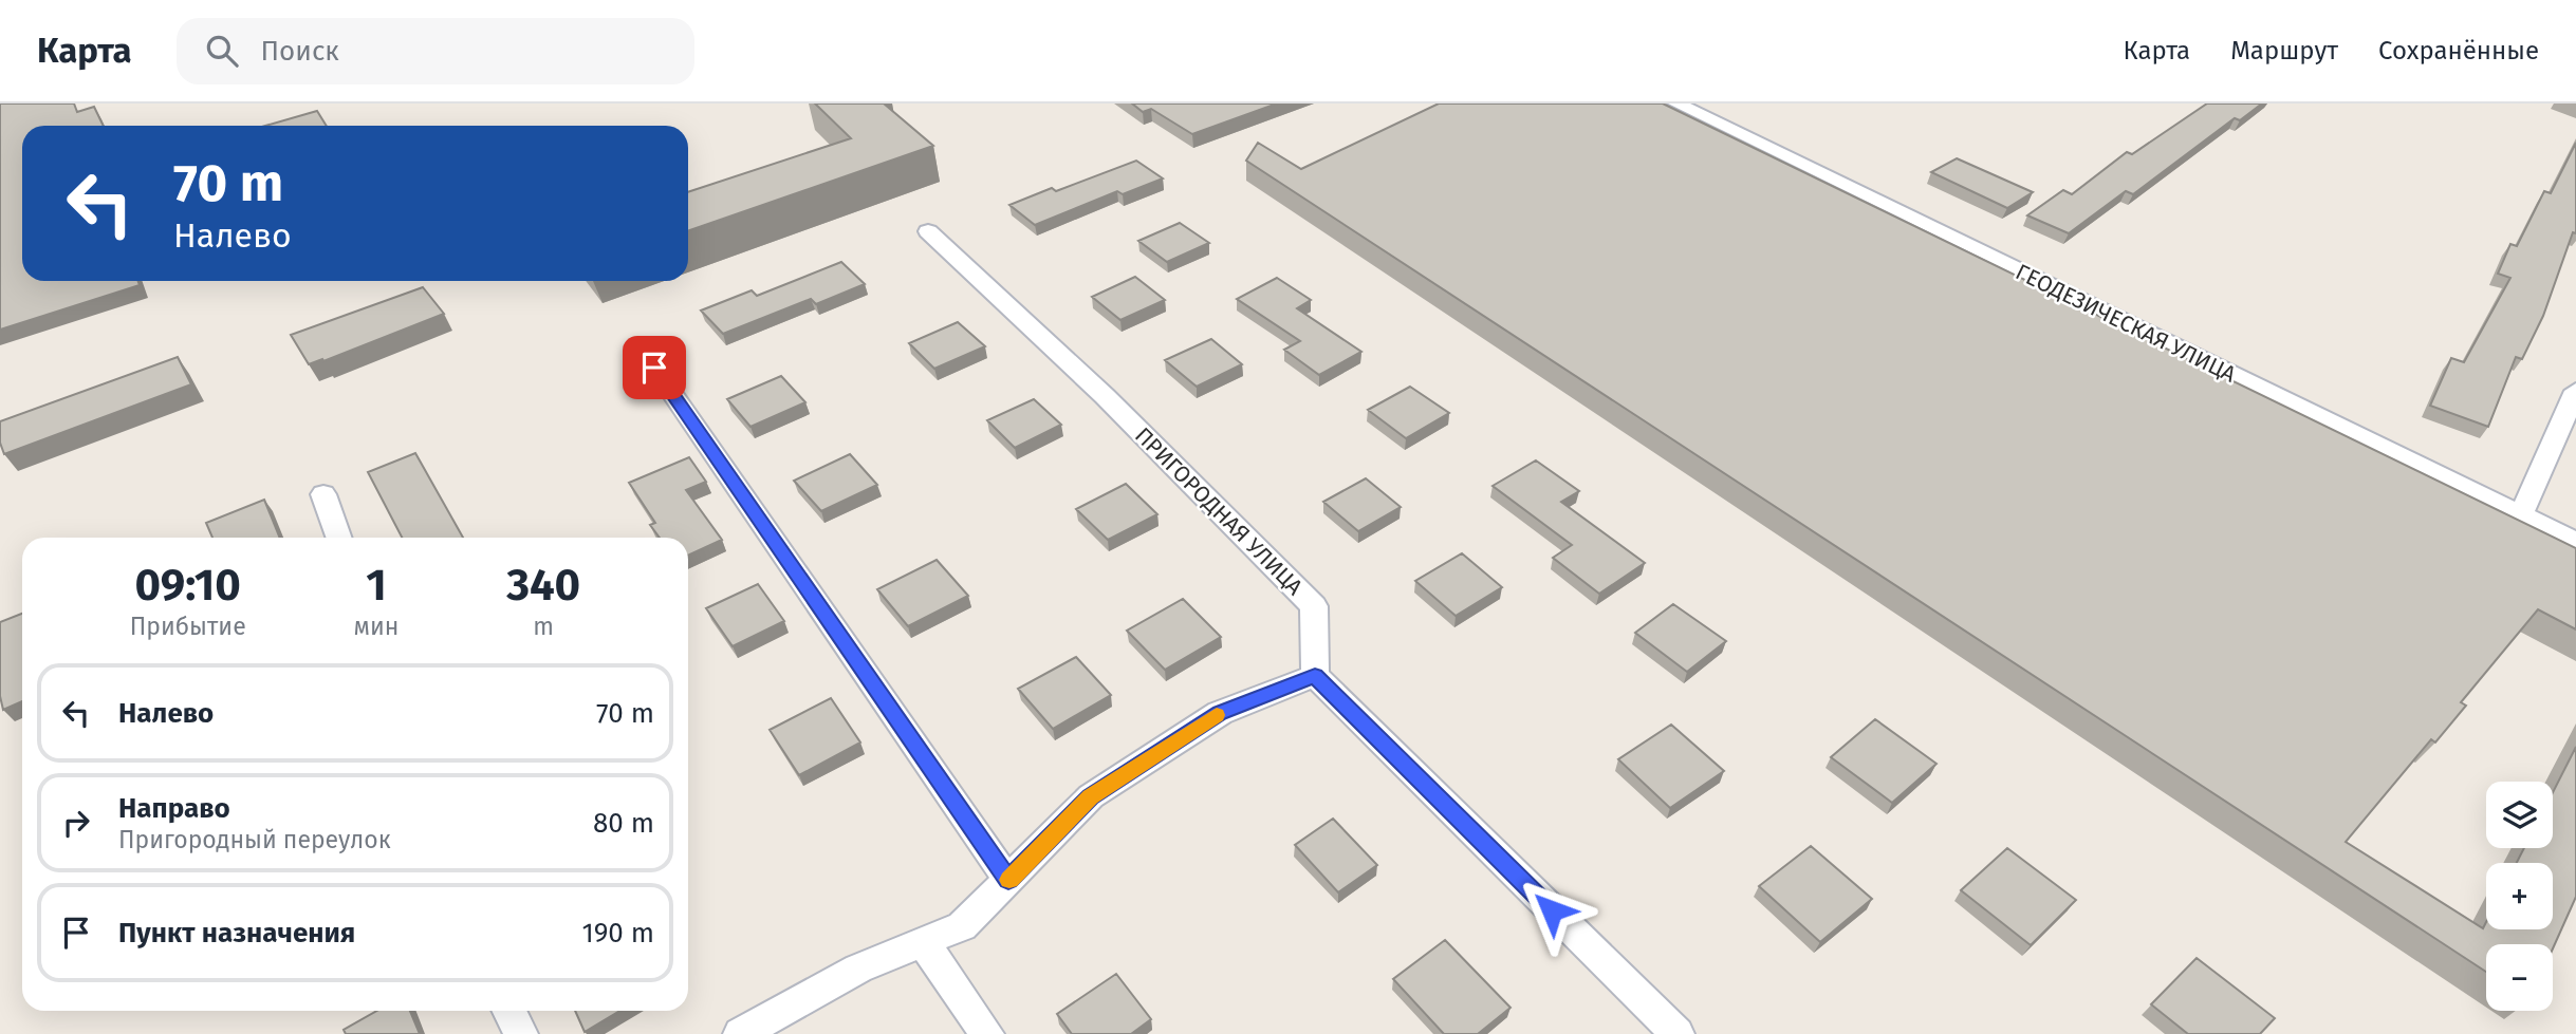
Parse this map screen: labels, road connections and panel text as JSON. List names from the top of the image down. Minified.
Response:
{"streets":{"street":["ГЕОДЕЗИЧЕСКАЯ УЛИЦА","ПРИГОРОДНАЯ УЛИЦА"]},"page":{"header":"Карта","search":"Поиск","nav":["Карта","Маршрут","Сохранённые"],"turn":["70 m","Налево"],"eta":["09:10","Прибытие","1","мин","340","m"],"list":[{"name":"Налево","value":"70 m"},{"name":"Направо","note":"Пригородный переулок","value":"80 m"},{"name":"Пункт назначения","value":"190 m"}],"map_buttons":["+","−"]}}
